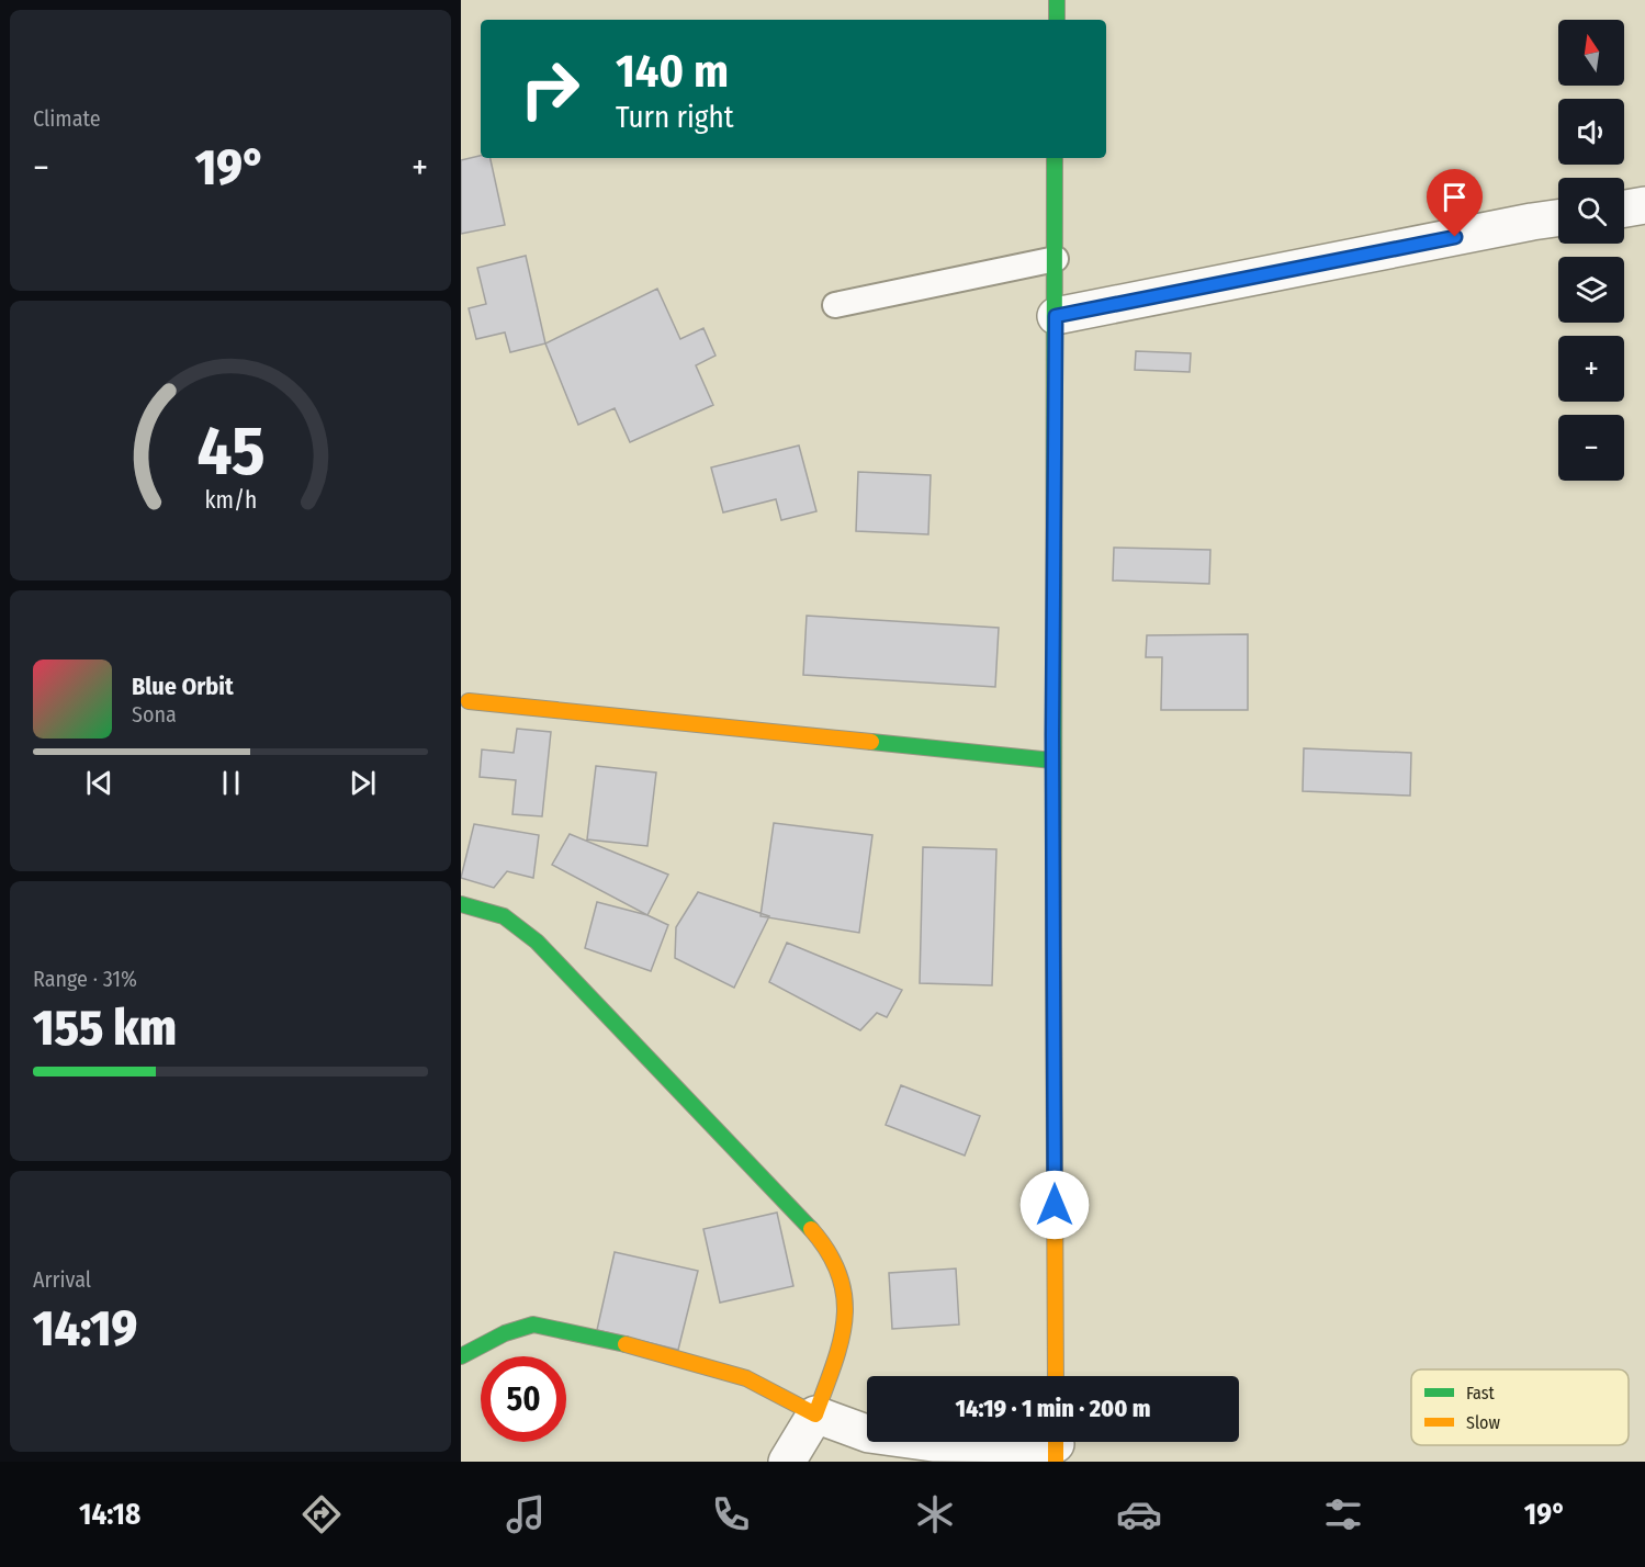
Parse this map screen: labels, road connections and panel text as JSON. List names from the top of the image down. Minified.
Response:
{"legend":["Fast","Slow"],"north":"top","page":{"tile":["Climate",["Range · 31%","155 km"],["Arrival","14:19"]],"map_buttons":["+","−"],"turn":["140 m","Turn right"],"heat":["−","19°","+"],"song":["Blue Orbit","Sona"],"limit":"50","trip":"14:19 · 1 min · 200 m","tabs":["14:18","19°"],"gauge":["45","km/h"]}}
